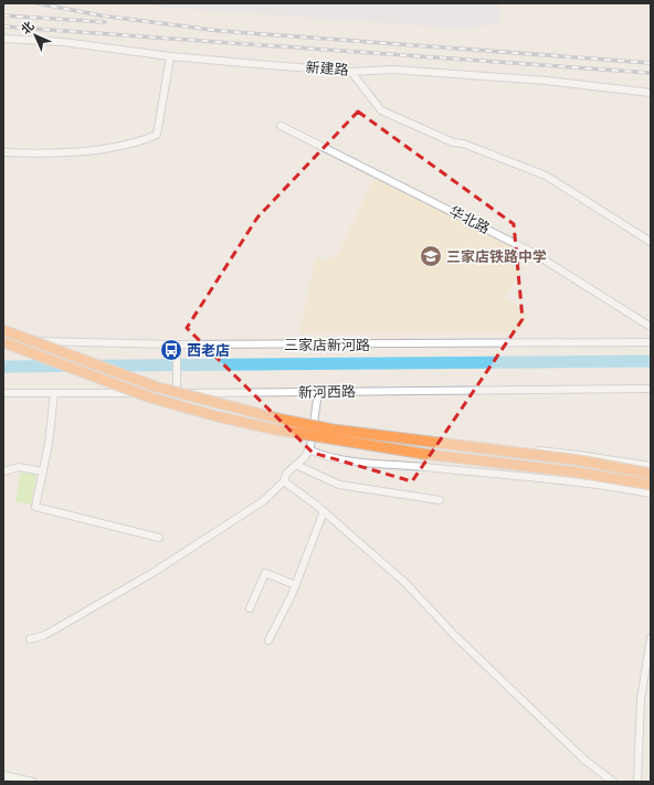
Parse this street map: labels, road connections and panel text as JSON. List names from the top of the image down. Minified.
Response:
{"streets":{"street":["新建路","华北路","三家店新河路","新河西路"]},"places":{"school or university":["三家店铁路中学"],"bus stop":["西老店"]},"north":"top left"}
